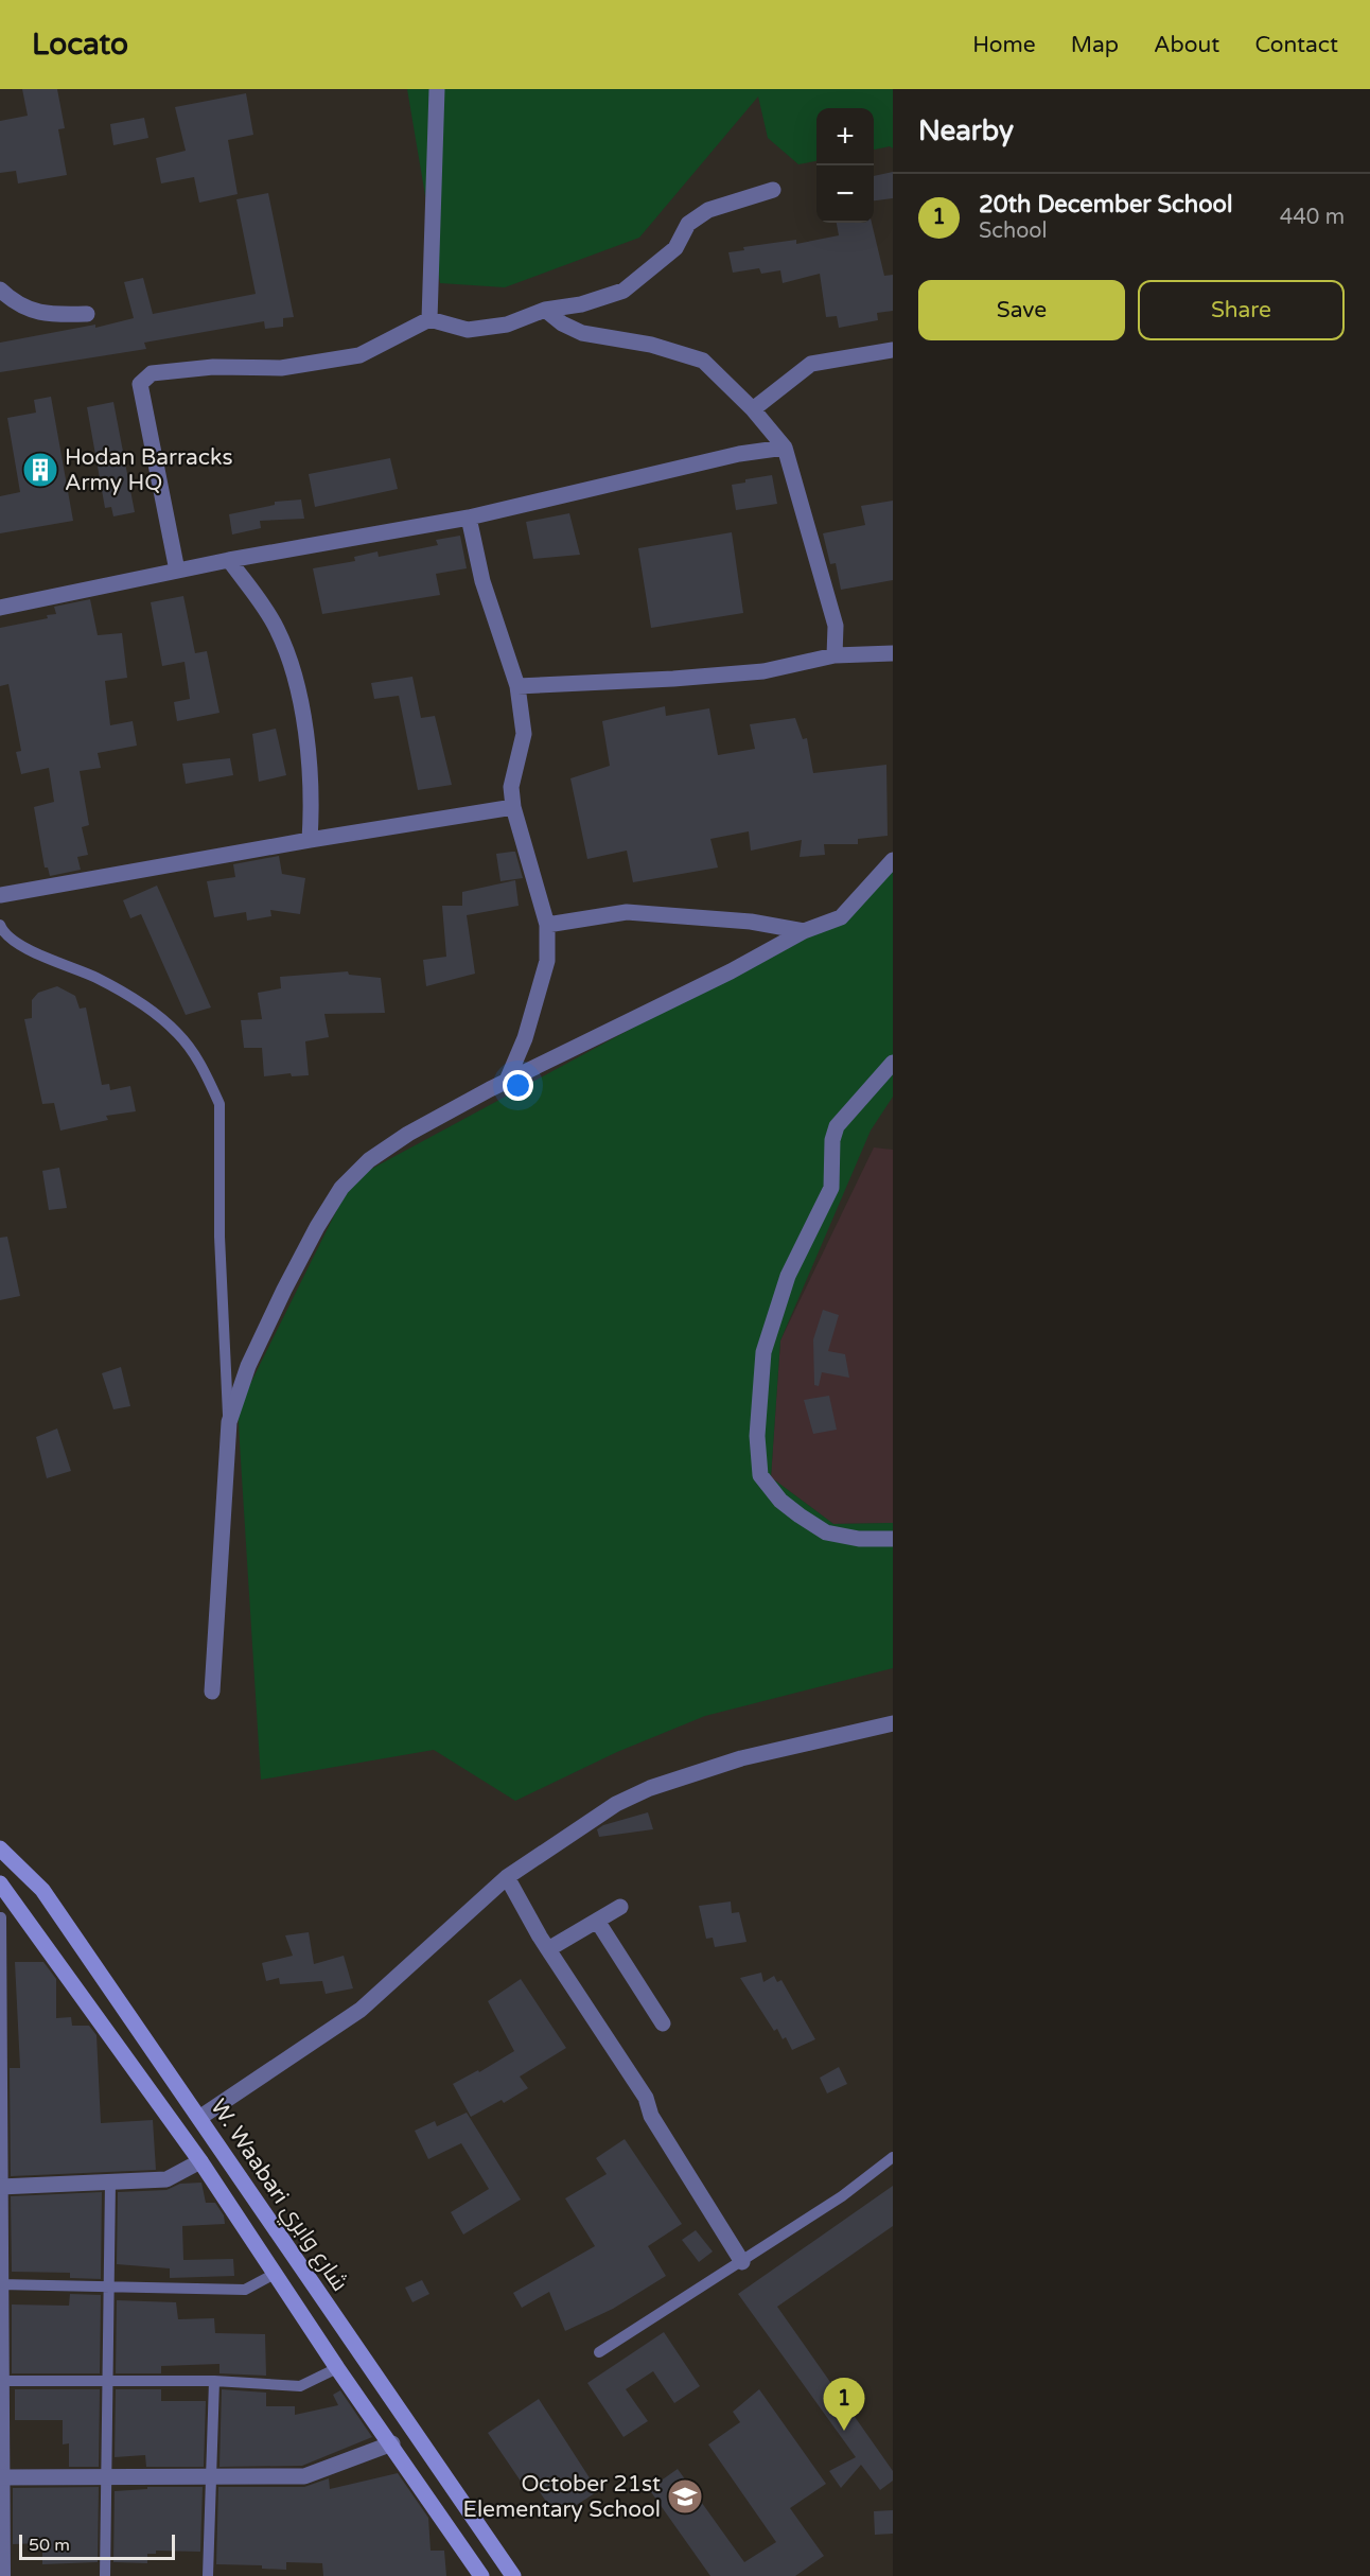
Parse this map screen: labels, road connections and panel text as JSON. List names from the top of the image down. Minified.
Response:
{"streets":{"main road":["W. Waabari شارع وابري"]},"places":{"building":["Hodan Barracks Army HQ"],"school or university":["October 21st Elementary School"]},"scale_bar":"50 m","page":{"header":"Locato","nav":["Home","Map","About","Contact"],"heading":"Nearby","map_buttons":["+","−"],"list":[{"mark":"1","name":"20th December School","note":"School","value":"440 m"}],"buttons":["Save","Share"],"pins":"1","scale":"50 m"}}
